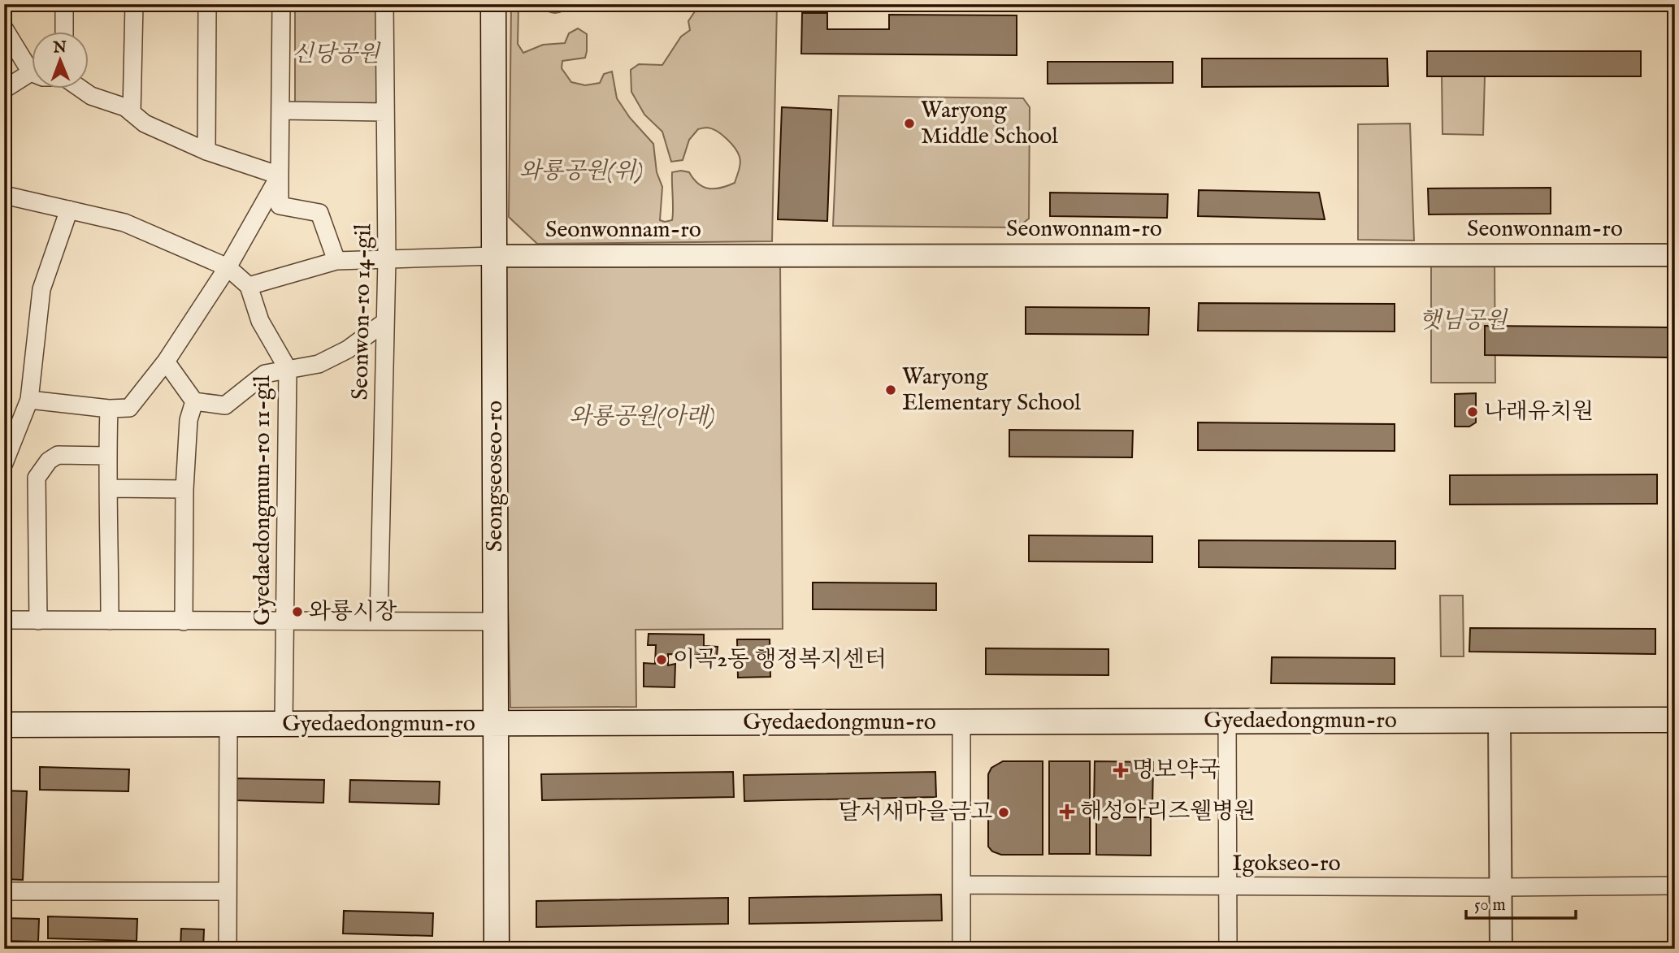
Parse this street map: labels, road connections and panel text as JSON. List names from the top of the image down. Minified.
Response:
{"streets":{"main road":["Seongseoseo-ro","Gyedaedongmun-ro"],"street":["Seonwonnam-ro","Seonwon-ro 14-gil","Gyedaedongmun-ro 11-gil","Igokseo-ro"]},"crossings":[["Seonwonnam-ro","Seongseoseo-ro"],["Seongseoseo-ro","Gyedaedongmun-ro"],["Gyedaedongmun-ro 11-gil","Gyedaedongmun-ro"]],"parks":["신당공원","와룡공원(위)","햇님공원","와룡공원(아래)"],"places":{"other":["Waryong Middle School","Waryong Elementary School","나래유치원","와룡시장","이곡2동 행정복지센터","달서새마을금고"],"health":["명보약국","해성아리즈웰병원"]},"scale_bar":"50 m","north":"top"}
